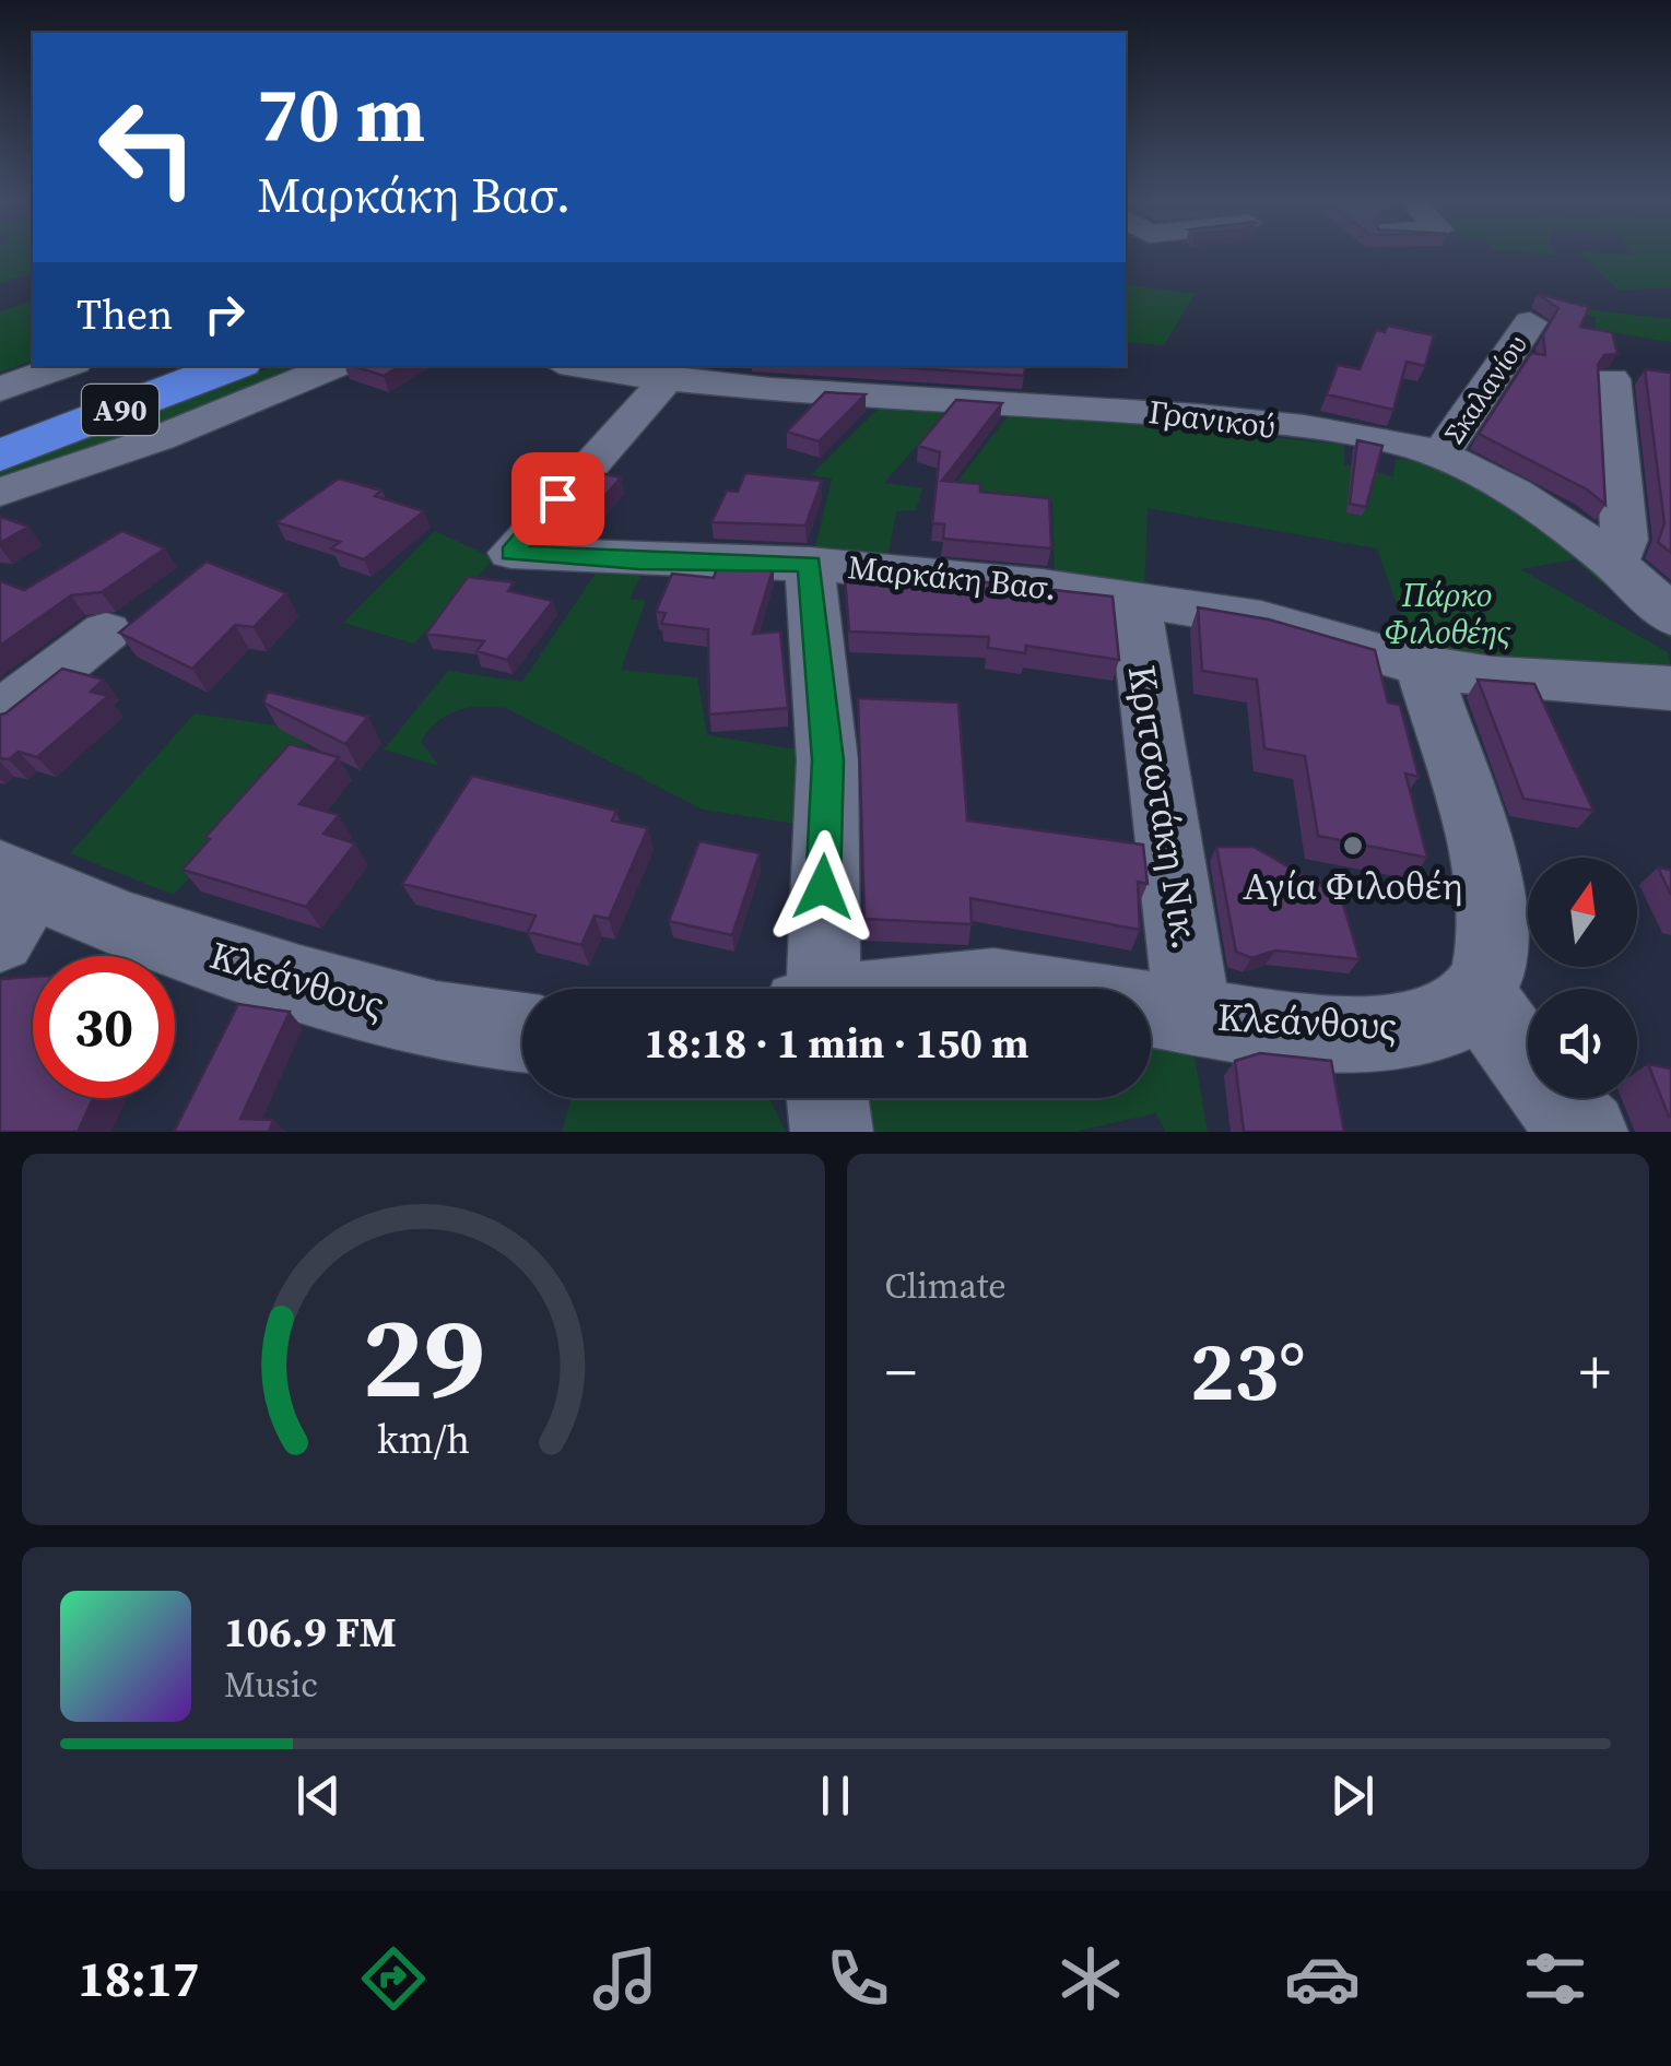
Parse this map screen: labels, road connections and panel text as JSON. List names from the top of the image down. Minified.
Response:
{"streets":{"highway":["Α90"],"street":["Σκαλανίου","Γρανικού","Μαρκάκη Βασ.","Κριτσωτάκη Νικ.","Κλεάνθους"]},"crossings":[["Σκαλανίου","Γρανικού"],["Γρανικού","Μαρκάκη Βασ."],["Μαρκάκη Βασ.","Κριτσωτάκη Νικ."],["Κριτσωτάκη Νικ.","Κλεάνθους"]],"parks":["Πάρκο Φιλοθέης"],"places":["Αγία Φιλοθέη"],"north":"top","page":{"turn":["70 m","Μαρκάκη Βασ."],"then":"Then","limit":"30","trip":"18:18 · 1 min · 150 m","tile":"Climate","heat":["−","23°","+"],"song":["106.9 FM","Music"],"tabs":"18:17","gauge":["29","km/h"]}}
